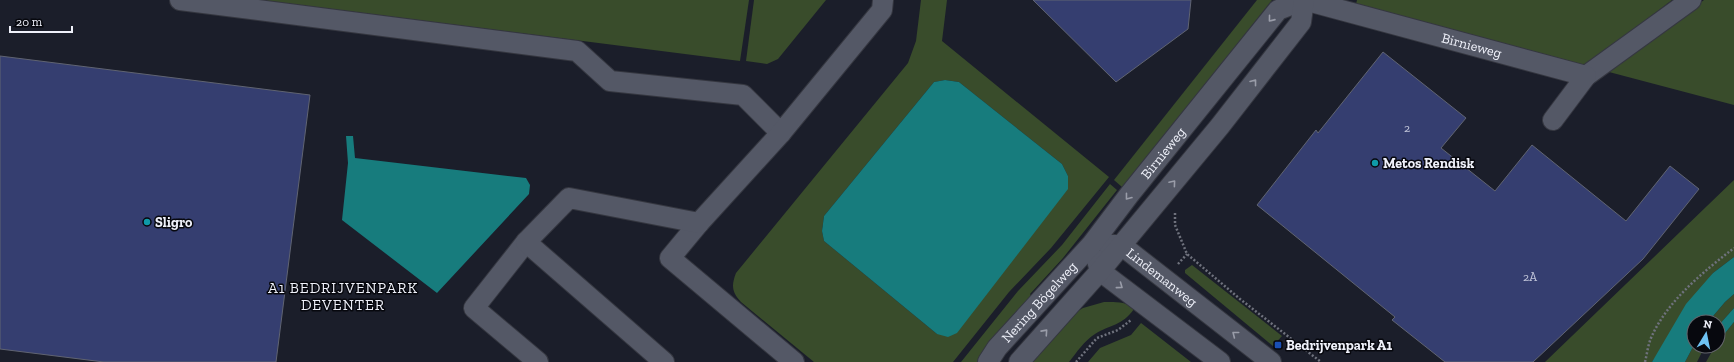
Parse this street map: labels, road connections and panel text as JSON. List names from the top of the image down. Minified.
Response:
{"streets":{"street":["Birnieweg","Lindemanweg","Nering Bögelweg"]},"crossings":[["Birnieweg","Lindemanweg"],["Birnieweg","Nering Bögelweg"],["Lindemanweg","Nering Bögelweg"]],"districts":["A1 BEDRIJVENPARK DEVENTER"],"places":{"other":["Metos Rendisk","Sligro"],"transit":["Bedrijvenpark A1"]},"house_numbers":["2","2A"],"scale_bar":"20 m","north":"top"}
